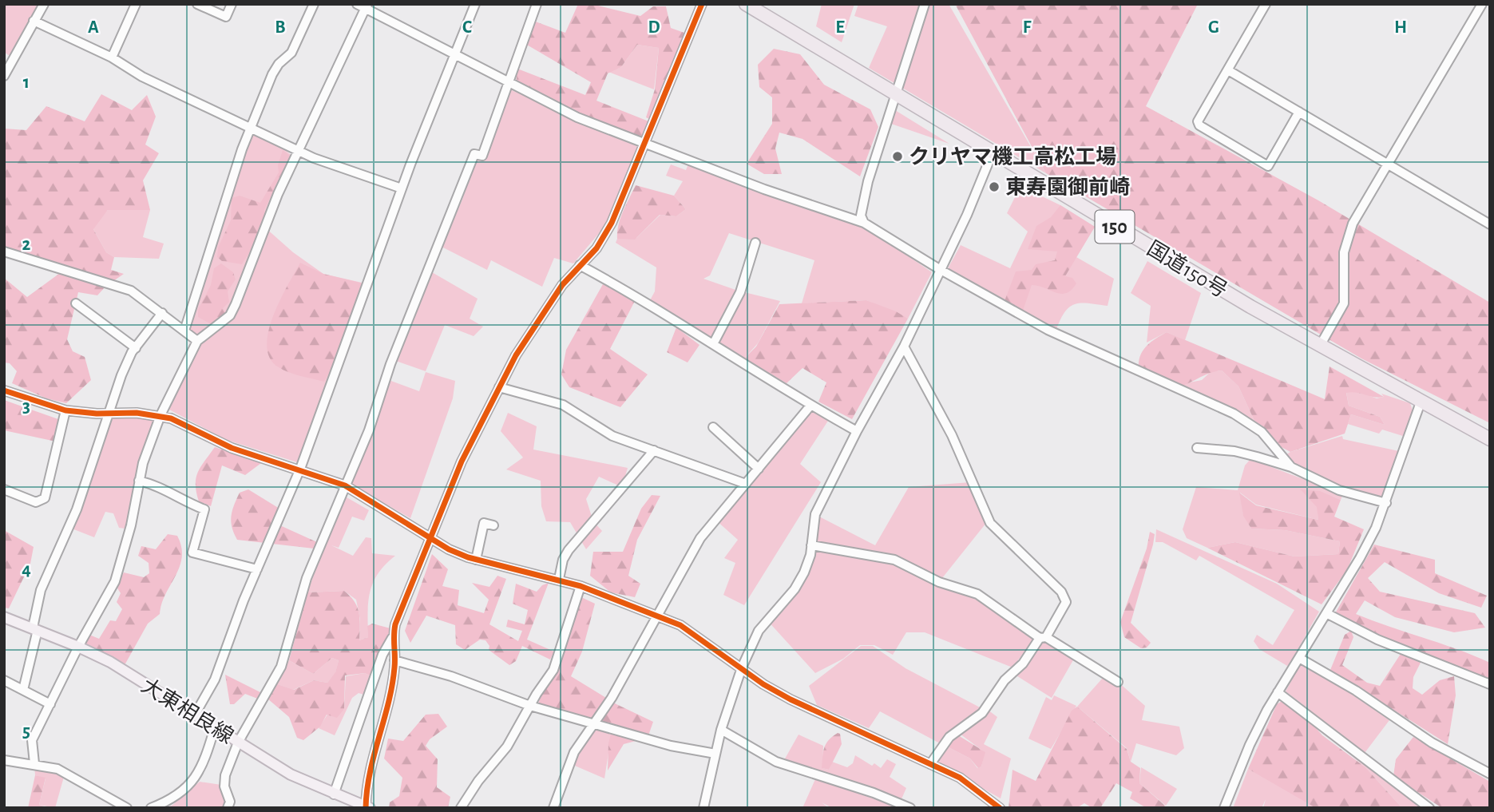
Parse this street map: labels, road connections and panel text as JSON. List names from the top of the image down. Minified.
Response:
{"streets":{"highway":["150","国道150号"],"main road":["大東相良線"]},"places":["クリヤマ機工高松工場","東寿園御前崎"],"grid":{"columns":["A","B","C","D","E","F","G","H"],"rows":["1","2","3","4","5"]}}
